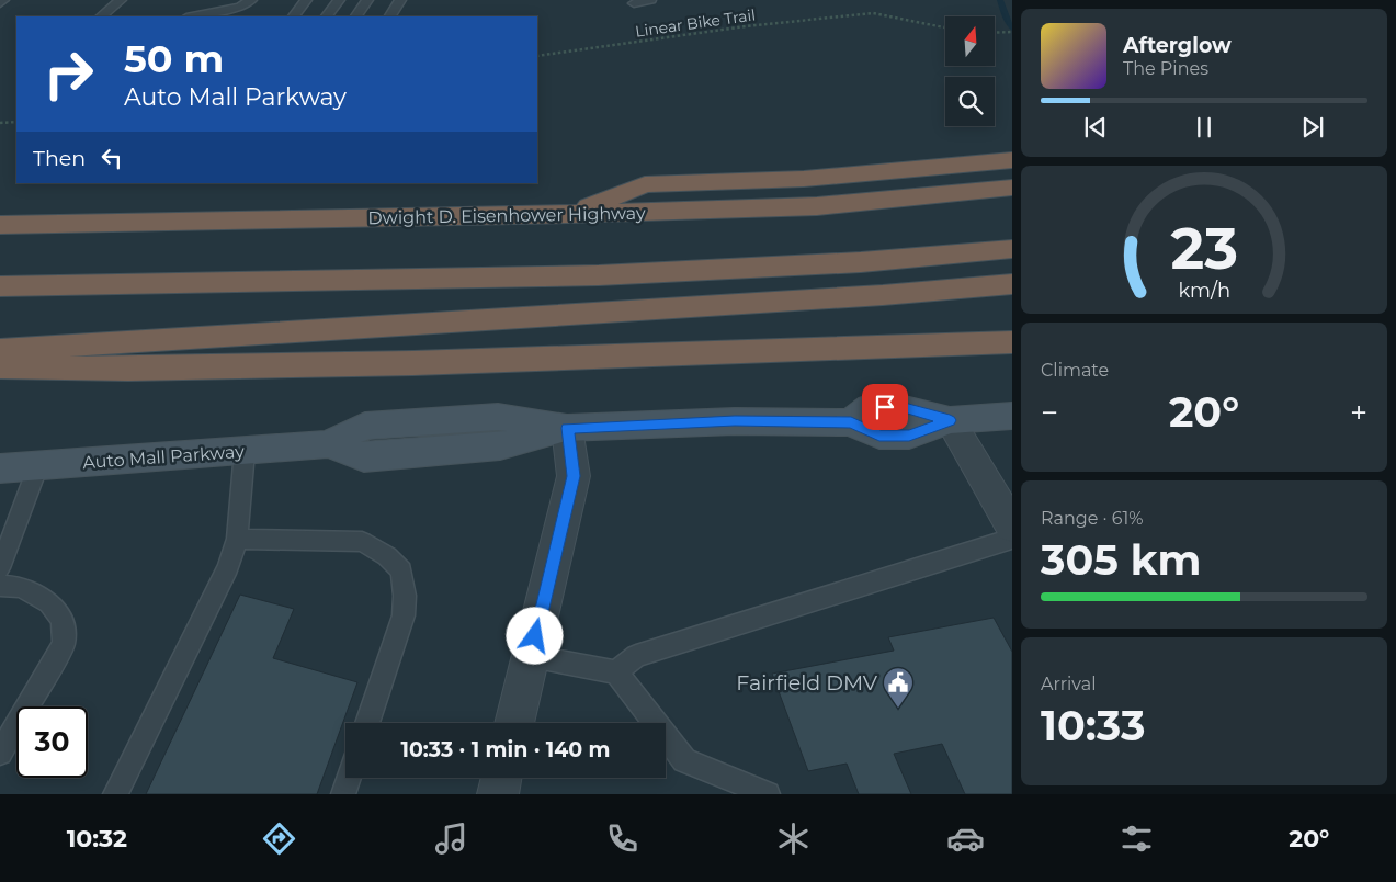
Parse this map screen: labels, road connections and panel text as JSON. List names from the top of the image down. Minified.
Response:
{"streets":{"highway":["Dwight D. Eisenhower Highway"],"street":["Auto Mall Parkway"],"path":["Linear Bike Trail"]},"places":{"public building":["Fairfield DMV"]},"north":"top","page":{"turn":["50 m","Auto Mall Parkway"],"song":["Afterglow","The Pines"],"then":"Then","tile":["Climate",["Range · 61%","305 km"],["Arrival","10:33"]],"heat":["−","20°","+"],"limit":"30","trip":"10:33 · 1 min · 140 m","tabs":["10:32","20°"],"gauge":["23","km/h"]}}
